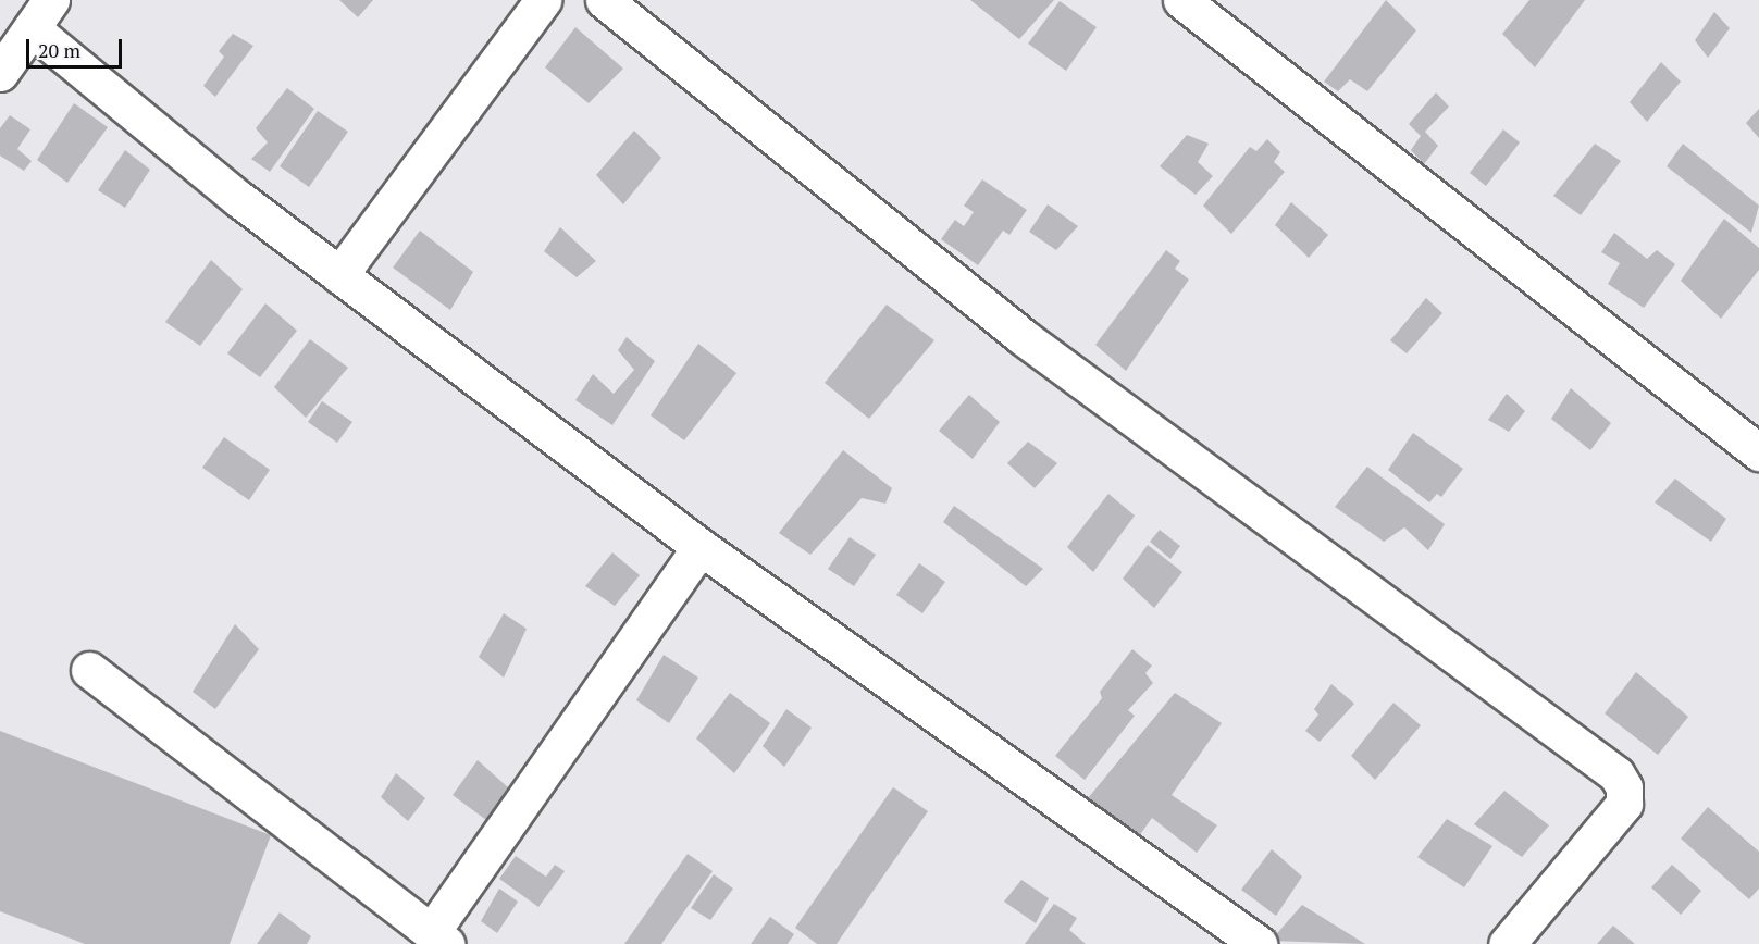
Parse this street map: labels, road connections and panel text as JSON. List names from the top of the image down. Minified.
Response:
{"scale_bar":"20 m"}
